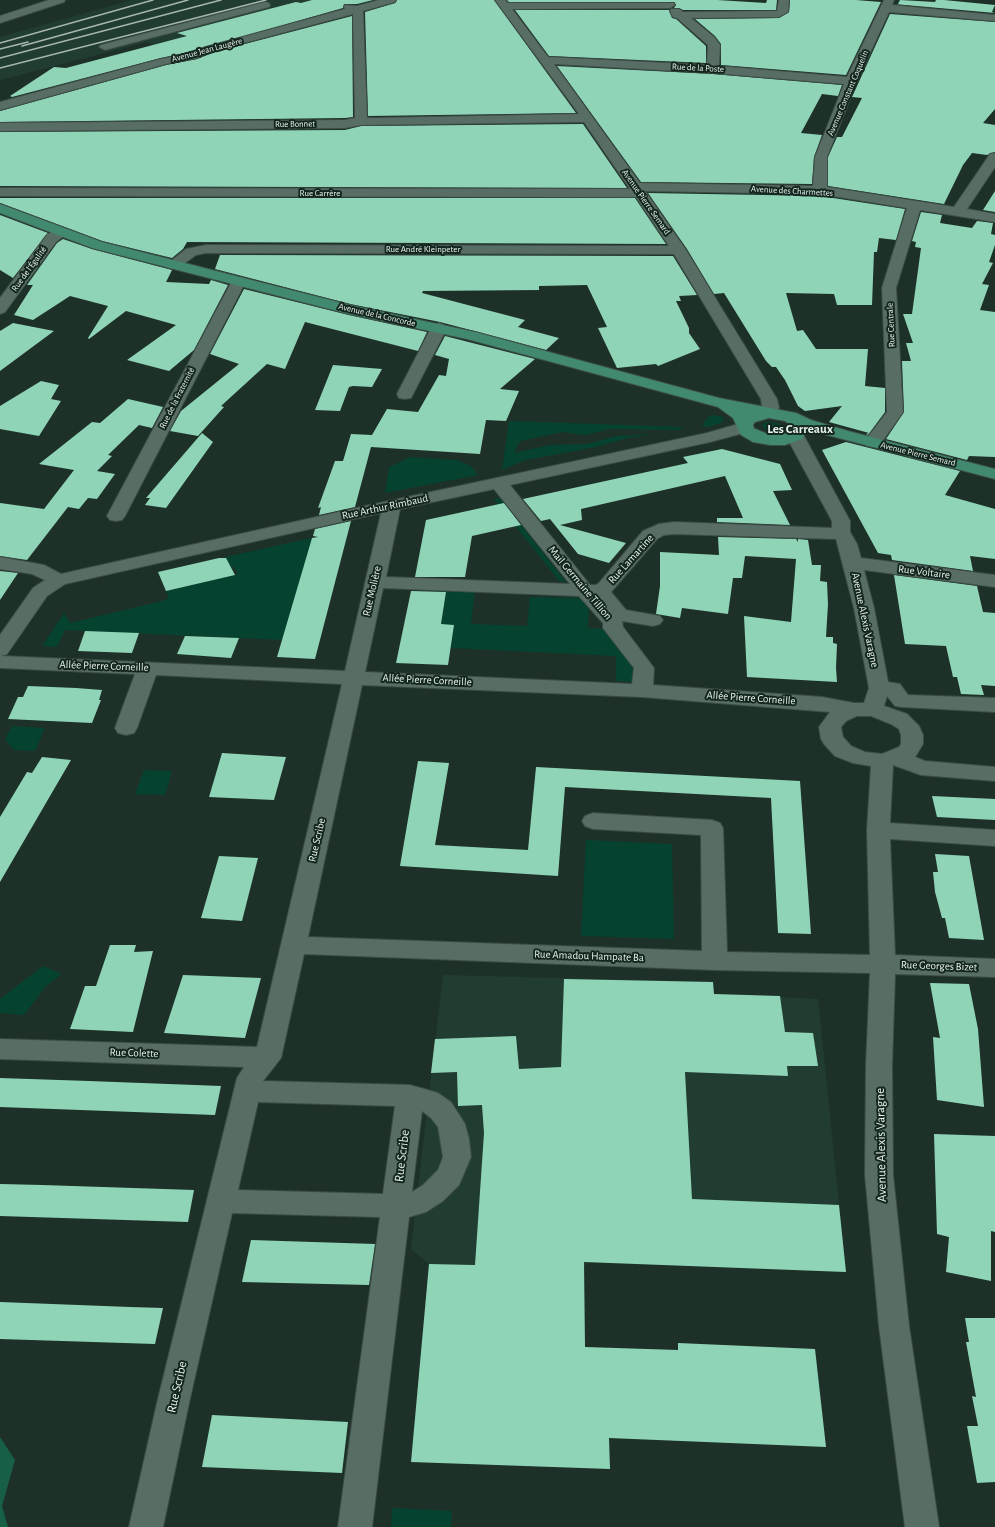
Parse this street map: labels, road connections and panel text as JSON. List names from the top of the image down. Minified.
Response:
{"streets":{"main road":["Avenue Pierre Semard","Avenue de la Concorde"],"street":["Avenue Jean Laugère","Rue de la Poste","Avenue Constant Coquelin","Rue Bonnet","Avenue des Charmettes","Rue Carrère","Rue André Kleinpeter","Rue de l'Égalité","Rue Centrale","Rue de la Fraternité","Rue Arthur Rimbaud","Rue Lamartine","Rue Voltaire","Mail Germaine Tillion","Rue Molière","Avenue Alexis Varagne","Allée Pierre Corneille","Rue Scribe","Rue Amadou Hampate Ba","Rue Georges Bizet","Rue Colette"]},"crossings":[["Rue de la Poste","Avenue Constant Coquelin"],["Rue de la Poste","Avenue Pierre Semard"],["Avenue Constant Coquelin","Avenue des Charmettes"],["Rue Bonnet","Avenue Pierre Semard"],["Avenue des Charmettes","Rue Carrère"],["Avenue des Charmettes","Avenue Pierre Semard"],["Avenue des Charmettes","Rue Centrale"],["Rue Carrère","Avenue Pierre Semard"],["Avenue Pierre Semard","Rue André Kleinpeter"],["Avenue Pierre Semard","Avenue de la Concorde"],["Avenue Pierre Semard","Rue Centrale"],["Rue André Kleinpeter","Avenue de la Concorde"],["Rue de l'Égalité","Avenue de la Concorde"],["Avenue de la Concorde","Rue de la Fraternité"],["Avenue de la Concorde","Avenue Alexis Varagne"],["Rue Arthur Rimbaud","Mail Germaine Tillion"],["Rue Arthur Rimbaud","Rue Molière"],["Rue Lamartine","Mail Germaine Tillion"],["Rue Lamartine","Avenue Alexis Varagne"],["Rue Voltaire","Avenue Alexis Varagne"],["Mail Germaine Tillion","Allée Pierre Corneille"],["Rue Molière","Allée Pierre Corneille"],["Rue Molière","Rue Scribe"],["Avenue Alexis Varagne","Allée Pierre Corneille"],["Avenue Alexis Varagne","Rue Amadou Hampate Ba"],["Avenue Alexis Varagne","Rue Georges Bizet"],["Allée Pierre Corneille","Rue Scribe"],["Rue Scribe","Rue Amadou Hampate Ba"],["Rue Scribe","Rue Colette"],["Rue Amadou Hampate Ba","Rue Georges Bizet"]],"districts":["Les Carreaux"]}
